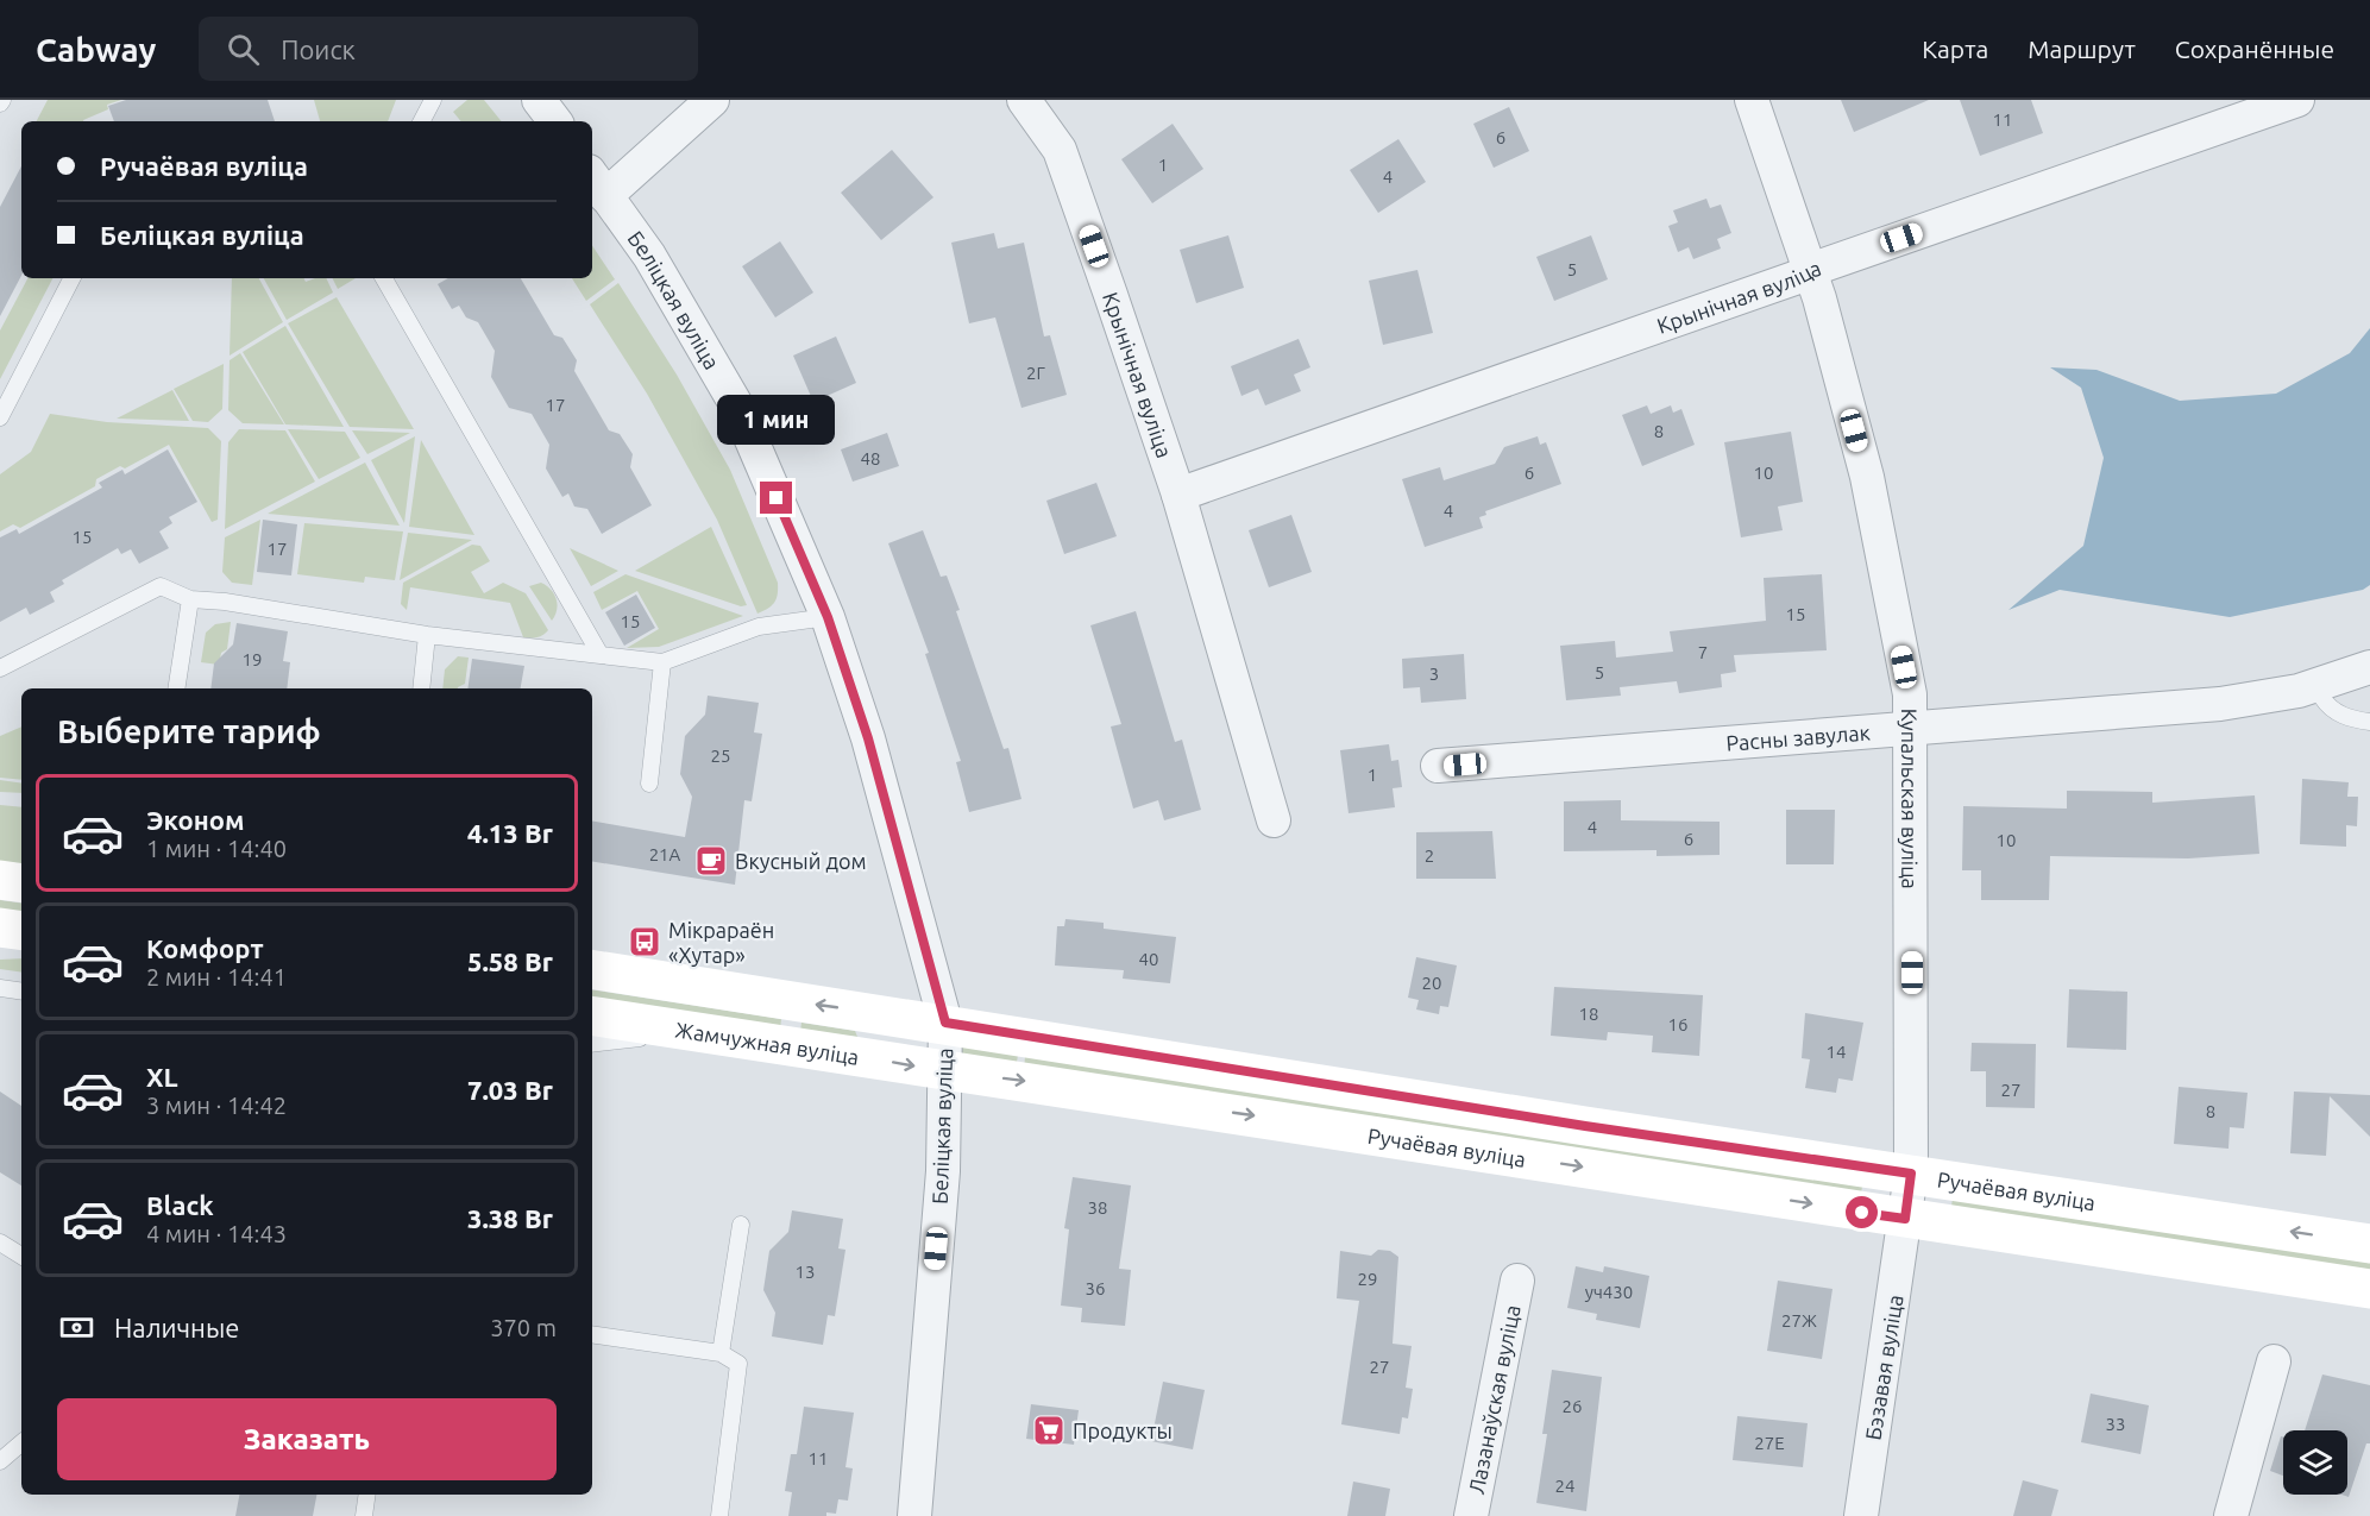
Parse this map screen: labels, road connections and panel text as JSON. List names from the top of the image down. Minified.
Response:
{"streets":{"main road":["Жамчужная вуліца","Ручаёвая вуліца"],"street":["Крынічная вуліца","Беліцкая вуліца","Расны завулак","Купальская вуліца","Бэзавая вуліца","Лазанаўская вуліца"]},"crossings":[["Крынічная вуліца","Купальская вуліца"],["Беліцкая вуліца","Жамчужная вуліца"],["Беліцкая вуліца","Ручаёвая вуліца"],["Расны завулак","Купальская вуліца"],["Купальская вуліца","Ручаёвая вуліца"],["Купальская вуліца","Бэзавая вуліца"],["Жамчужная вуліца","Ручаёвая вуліца"],["Ручаёвая вуліца","Бэзавая вуліца"]],"places":{"cafe":["Вкусный дом"],"bus stop":["Мікрараён «Хутар»"],"supermarket":["Продукты"]},"house_numbers":["11","6","1","4","5","2Г","17","8","48","6","10","4","15","17","15","15","7","19","5","3","25","1","4","6","10","21А","2","40","20","18","16","14","27","8","38","13","29","36","уч430","27Ж","27","26","33","27Е","11","24"],"page":{"header":"Cabway","search":"Поиск","nav":["Карта","Маршрут","Сохранённые"],"banner":["Ручаёвая вуліца","Беліцкая вуліца"],"bubble":"1 мин","heading":"Выберите тариф","list":[{"name":"Эконом","note":"1 мин · 14:40","value":"4.13 Br"},{"name":"Комфорт","note":"2 мин · 14:41","value":"5.58 Br"},{"name":"XL","note":"3 мин · 14:42","value":"7.03 Br"},{"name":"Black","note":"4 мин · 14:43","value":"3.38 Br"}],"pay":["Наличные","370 m"],"buttons":"Заказать"}}
